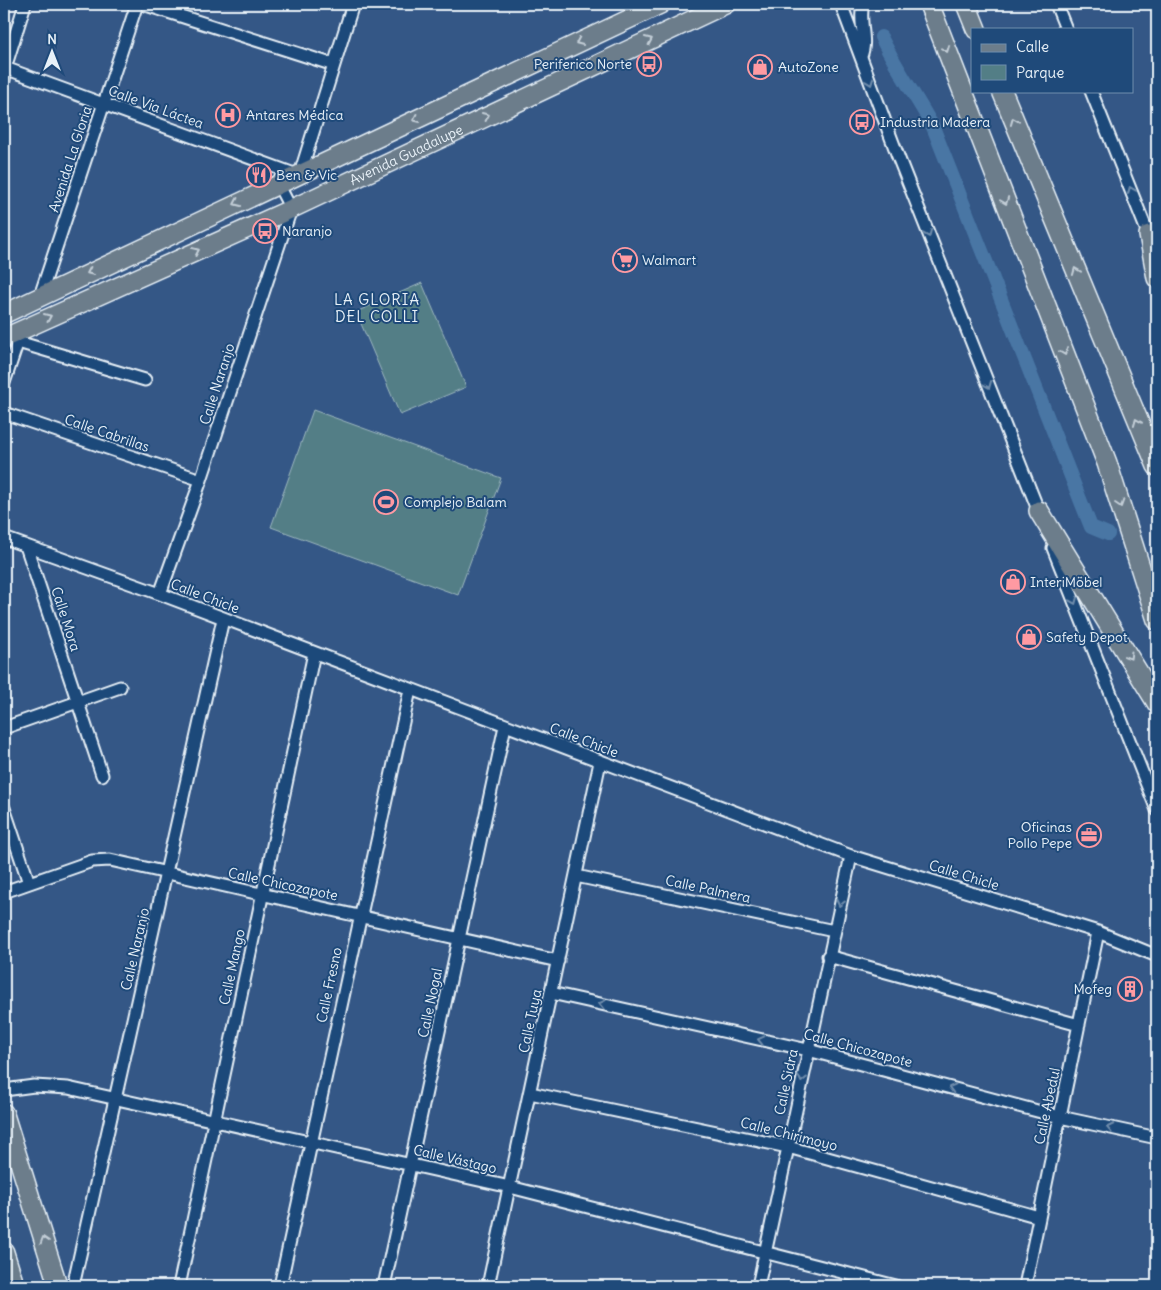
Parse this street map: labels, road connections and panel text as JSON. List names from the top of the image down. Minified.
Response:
{"streets":{"main road":["Avenida Guadalupe"],"street":["Calle Vía Láctea","Avenida La Gloria","Calle Naranjo","Calle Cabrillas","Calle Chicle","Calle Mora","Calle Chicozapote","Calle Palmera","Calle Mango","Calle Fresno","Calle Nogal","Calle Tuya","Calle Sidra","Calle Abedul","Calle Chirimoyo","Calle Vástago"]},"crossings":[["Calle Vía Láctea","Avenida Guadalupe"],["Calle Vía Láctea","Avenida La Gloria"],["Avenida Guadalupe","Avenida La Gloria"],["Avenida Guadalupe","Calle Naranjo"],["Calle Naranjo","Calle Cabrillas"],["Calle Naranjo","Calle Chicle"],["Calle Naranjo","Calle Chicozapote"],["Calle Naranjo","Calle Vástago"],["Calle Chicle","Calle Mora"],["Calle Chicle","Calle Mango"],["Calle Chicle","Calle Fresno"],["Calle Chicle","Calle Nogal"],["Calle Chicle","Calle Tuya"],["Calle Chicle","Calle Sidra"],["Calle Chicle","Calle Abedul"],["Calle Chicozapote","Calle Mango"],["Calle Chicozapote","Calle Fresno"],["Calle Chicozapote","Calle Nogal"],["Calle Chicozapote","Calle Tuya"],["Calle Chicozapote","Calle Sidra"],["Calle Chicozapote","Calle Abedul"],["Calle Palmera","Calle Tuya"],["Calle Palmera","Calle Sidra"],["Calle Mango","Calle Vástago"],["Calle Fresno","Calle Vástago"],["Calle Nogal","Calle Vástago"],["Calle Tuya","Calle Chirimoyo"],["Calle Tuya","Calle Vástago"],["Calle Sidra","Calle Chirimoyo"],["Calle Sidra","Calle Vástago"],["Calle Abedul","Calle Chirimoyo"]],"one_way":["Calle Sidra"],"districts":["LA GLORIA DEL COLLI"],"places":{"bus stop":["Periferico Norte","Industria Madera","Naranjo"],"shop":["AutoZone","InteriMöbel","Safety Depot"],"hospital":["Antares Médica"],"restaurant":["Ben & Vic"],"supermarket":["Walmart"],"sports":["Complejo Balam"],"office":["Oficinas Pollo Pepe"],"building":["Mofeg"]},"legend":["Calle","Parque"],"north":"top"}
